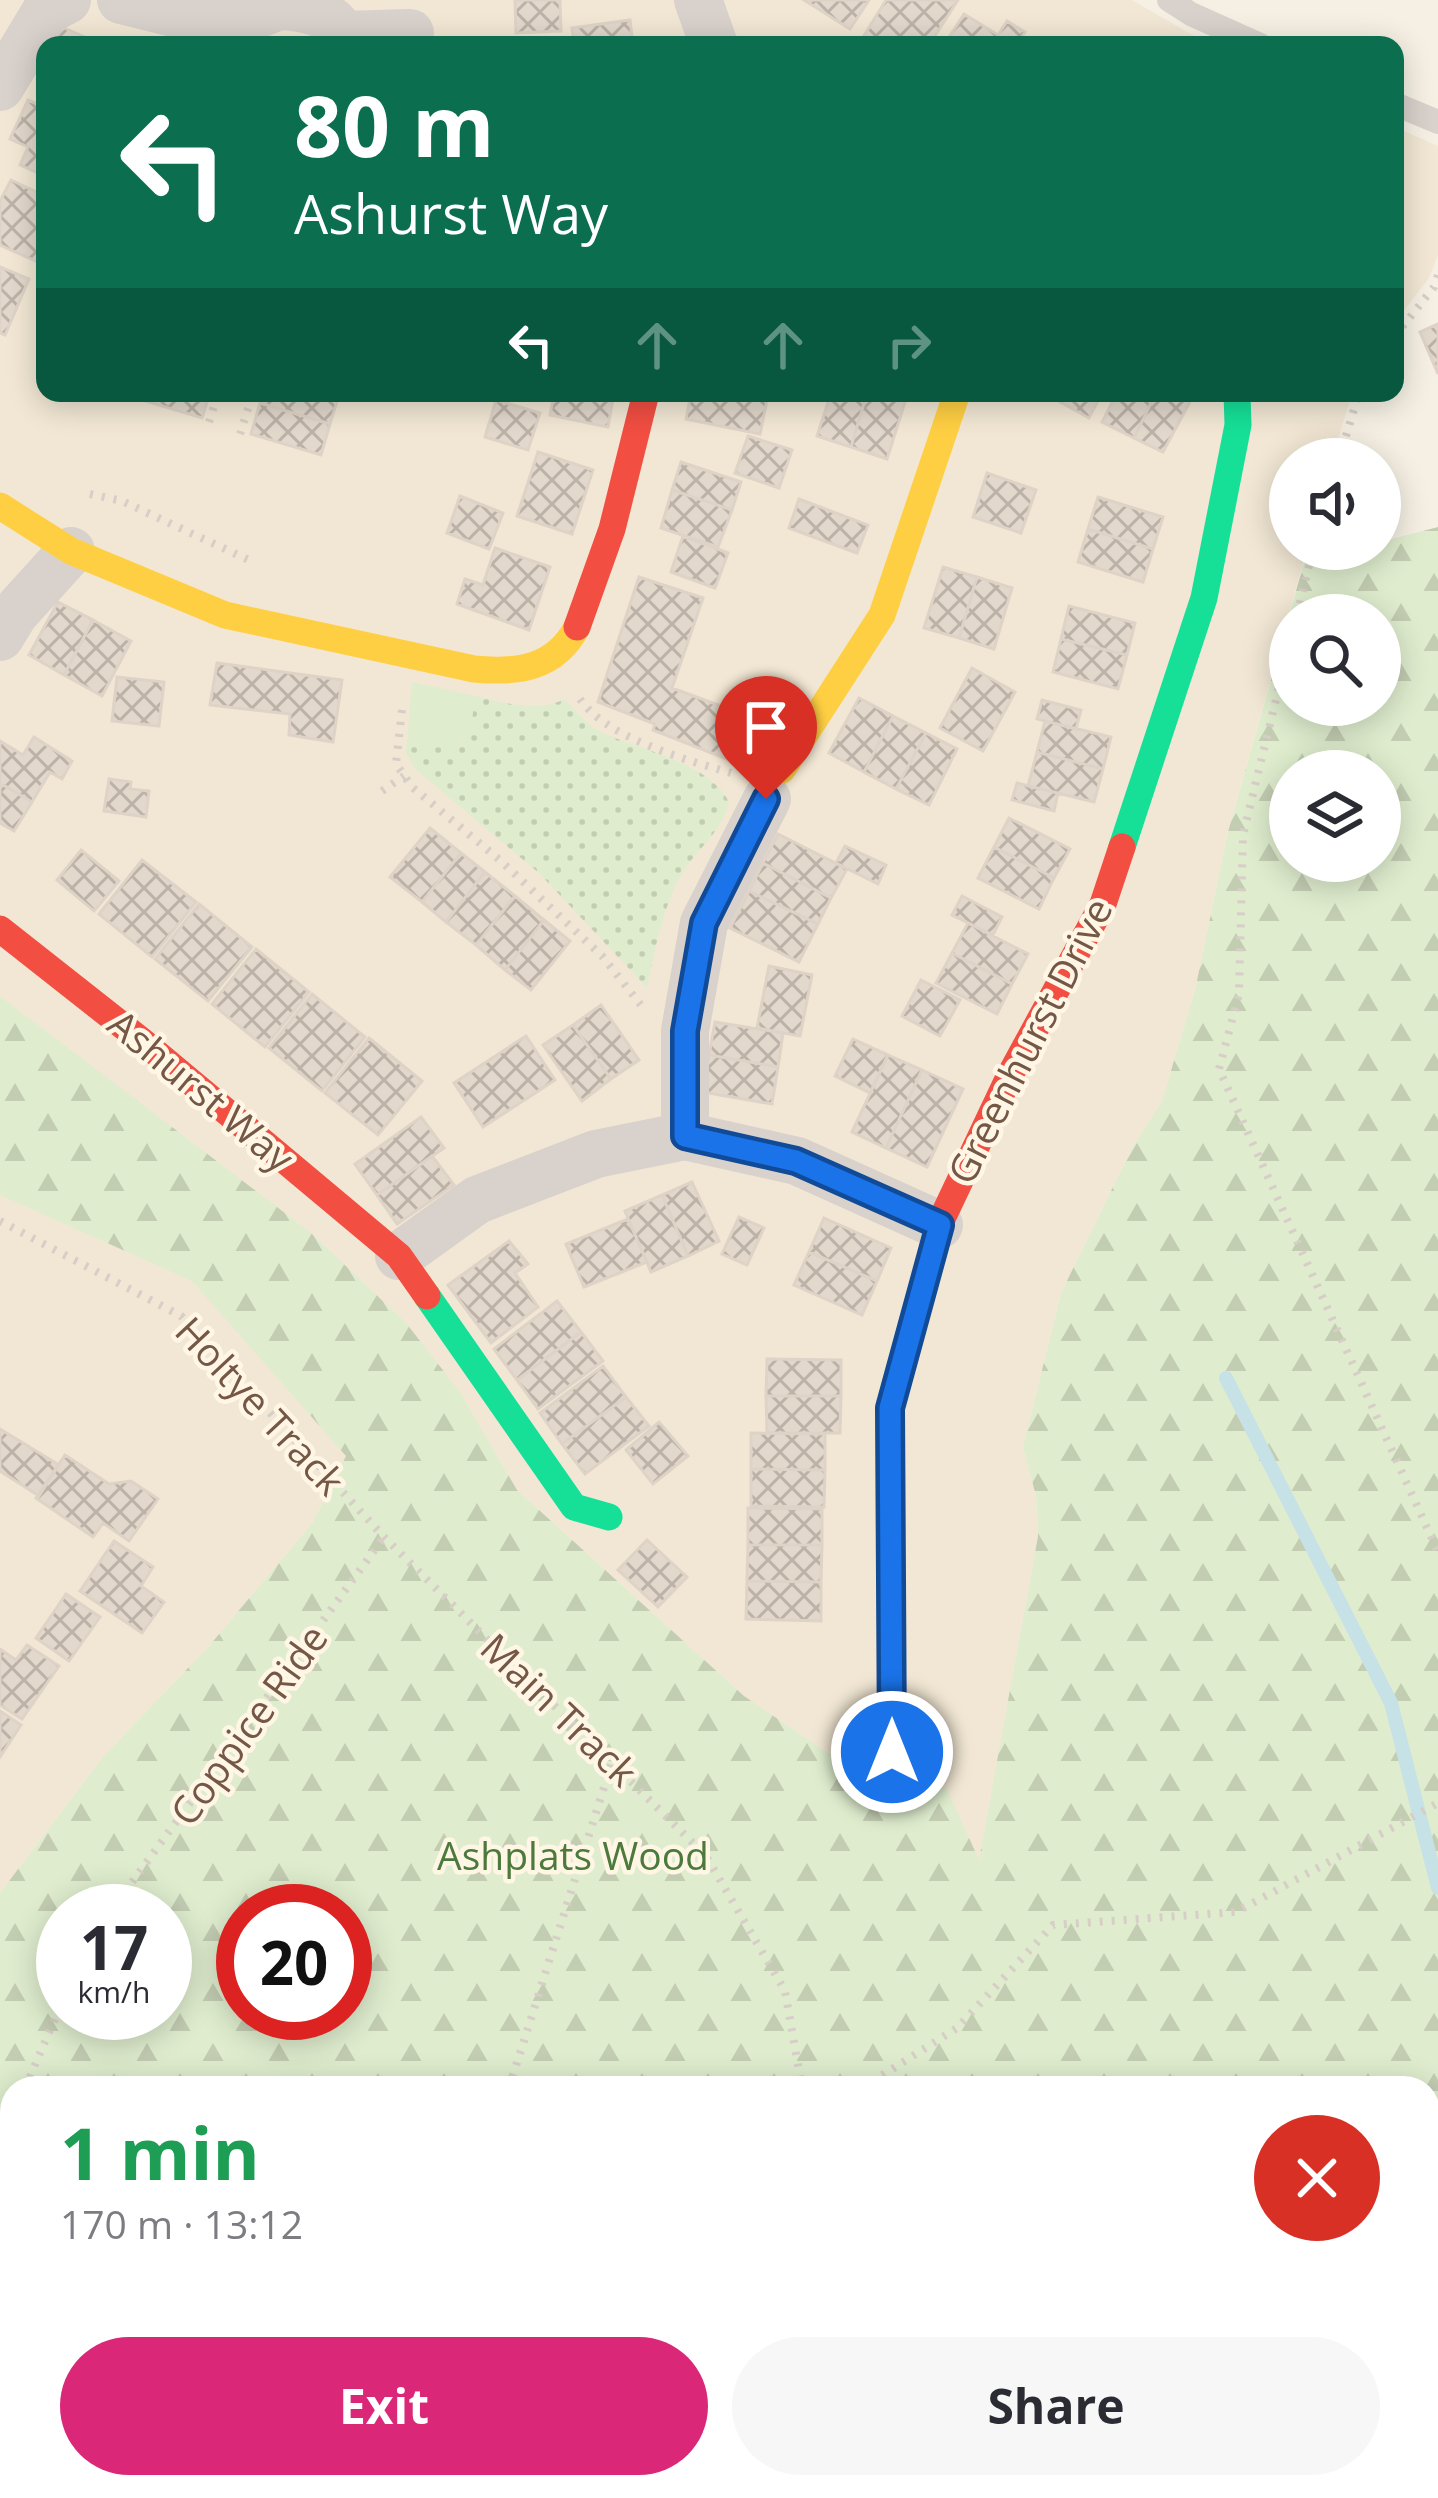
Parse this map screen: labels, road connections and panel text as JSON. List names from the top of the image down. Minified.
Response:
{"streets":{"street":["Greenhurst Drive","Ashurst Way"],"path":["Holtye Track","Main Track","Coppice Ride"]},"crossings":[["Holtye Track","Main Track"],["Holtye Track","Coppice Ride"],["Main Track","Coppice Ride"]],"parks":["Ashplats Wood"],"page":{"turn":["80 m","Ashurst Way"],"speed":"17 km/h","limit":"20","heading":["1 min","170 m · 13:12"],"buttons":["Exit","Share"]}}
